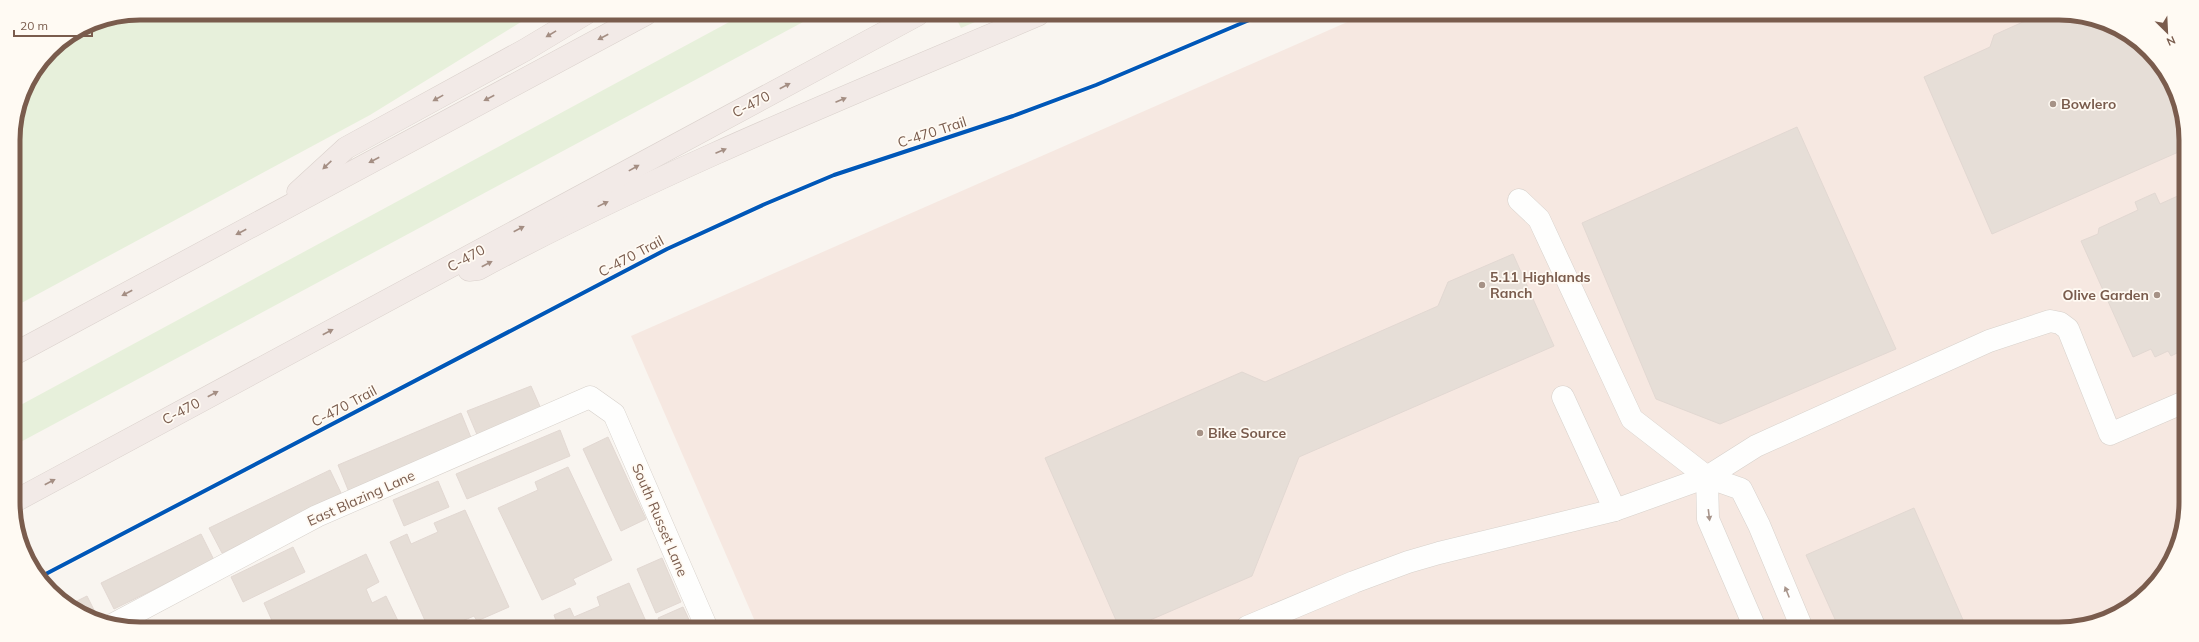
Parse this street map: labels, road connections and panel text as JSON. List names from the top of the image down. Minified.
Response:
{"streets":{"highway":["C-470"],"lane":["East Blazing Lane","South Russet Lane"],"cycle path":["C-470 Trail"]},"crossings":[["East Blazing Lane","South Russet Lane"]],"places":["Bowlero","5.11 Highlands Ranch","Olive Garden","Bike Source"],"scale_bar":"20 m","north":"bottom right"}
